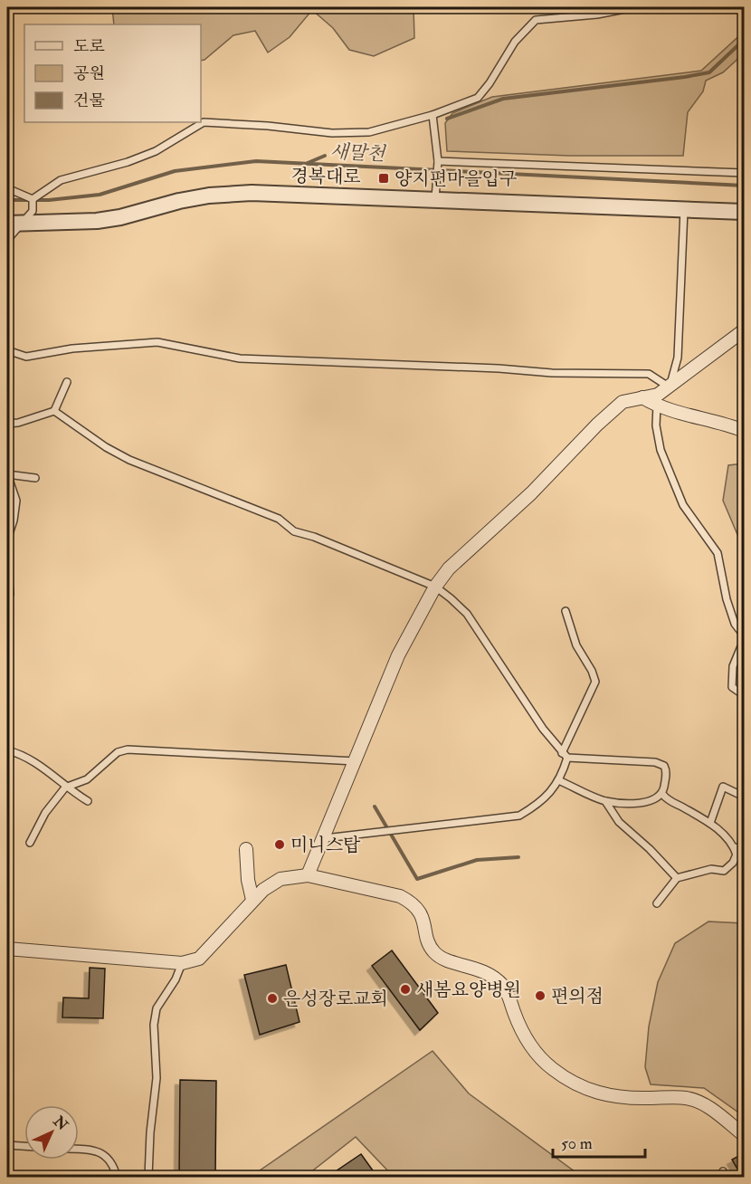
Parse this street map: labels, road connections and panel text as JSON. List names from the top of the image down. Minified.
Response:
{"streets":{"street":["경복대로"]},"water":["새말천"],"places":{"transit":["양지편마을입구"],"other":["미니스탑","새봄요양병원","편의점","은성장로교회"]},"legend":["도로","공원","건물"],"scale_bar":"50 m","north":"top right"}
